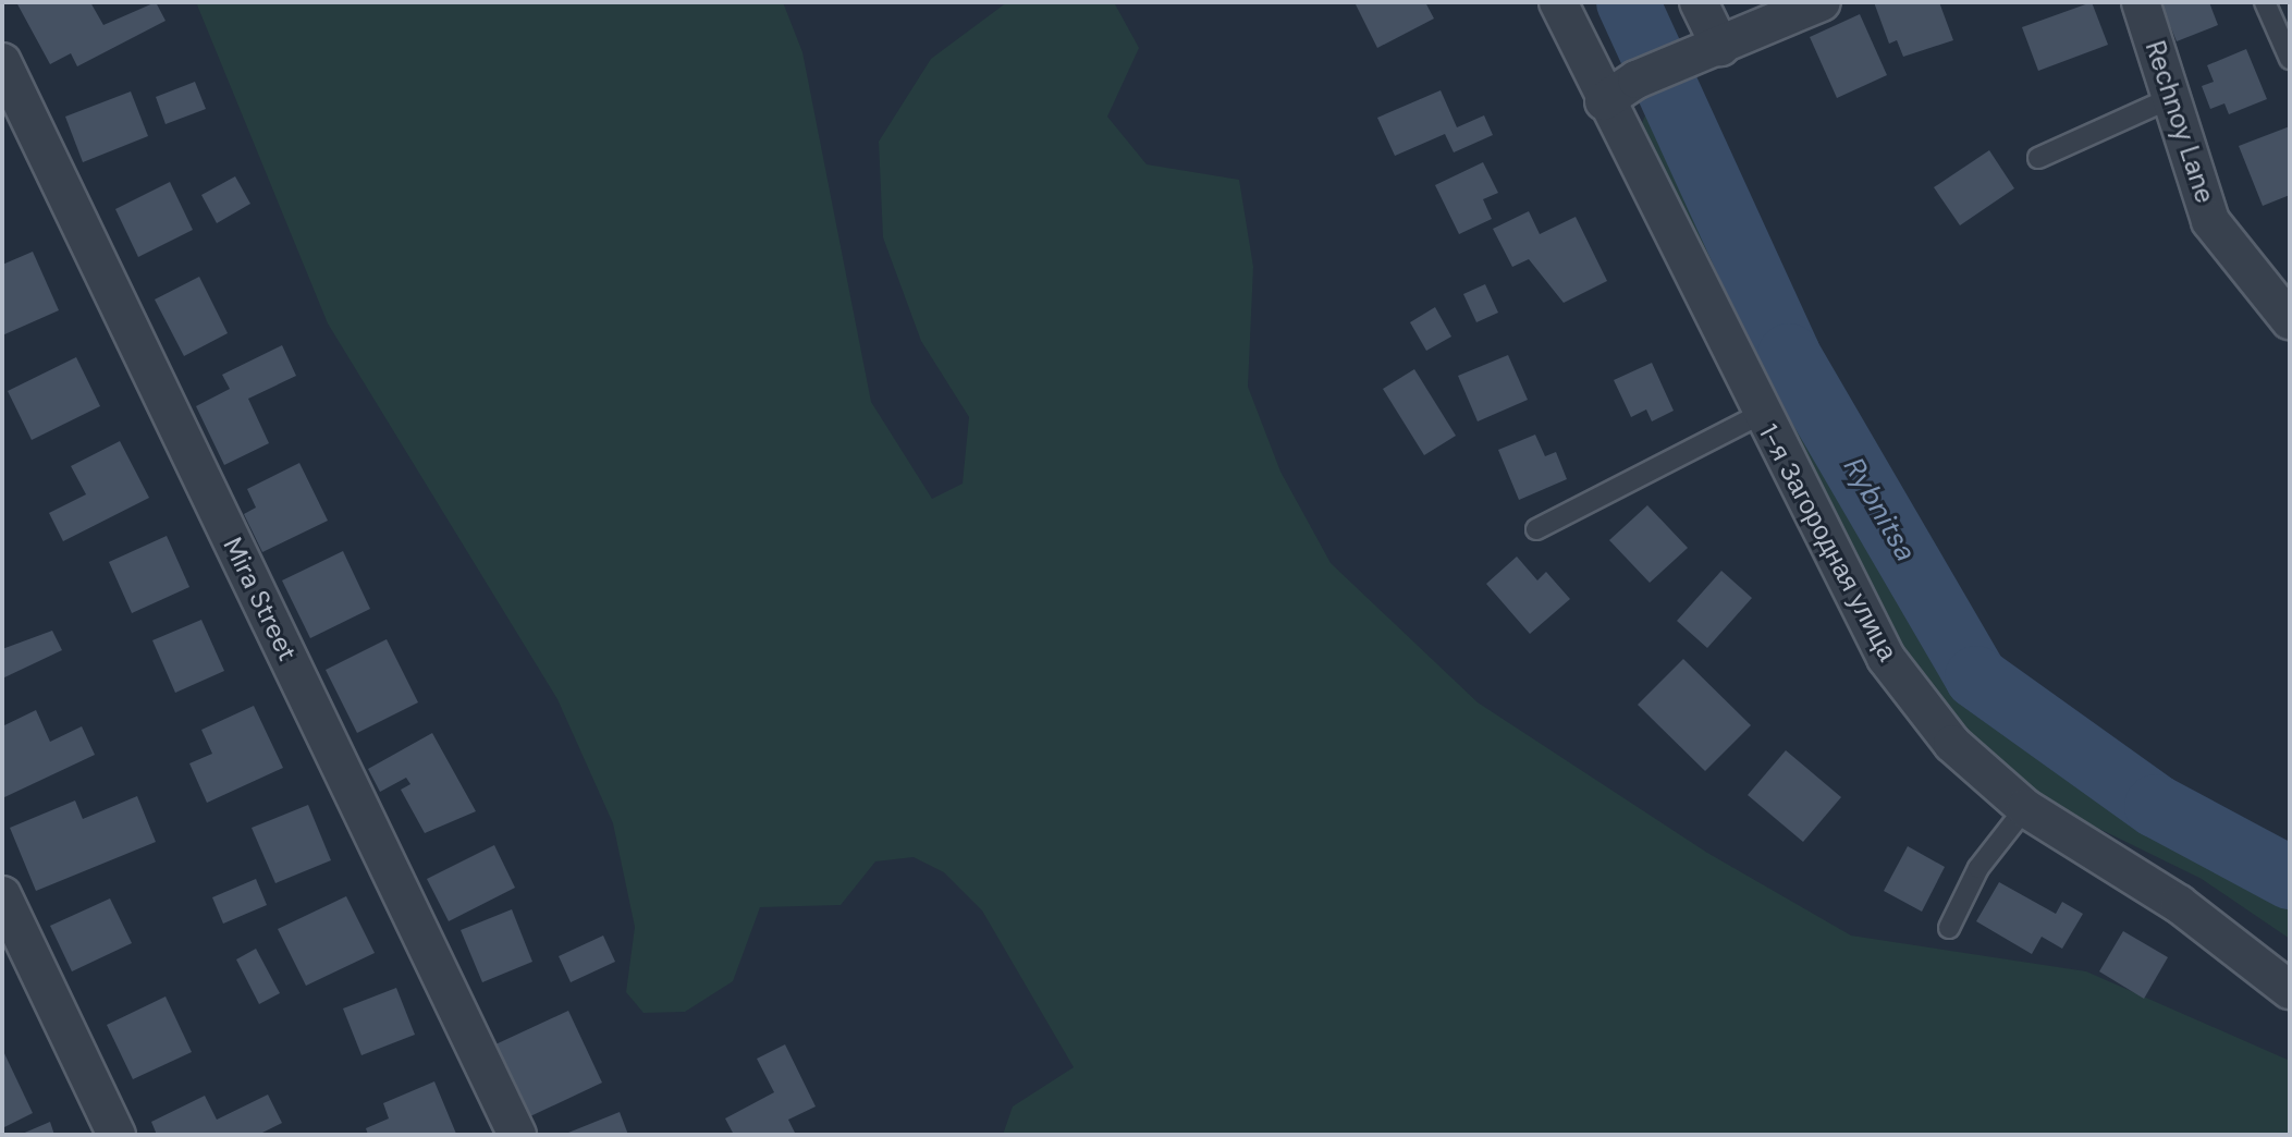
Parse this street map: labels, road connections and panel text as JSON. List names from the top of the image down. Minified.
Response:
{"streets":{"street":["Rechnoy Lane","1-я Загородная улица","Mira Street"]},"water":["Rybnitsa"]}
